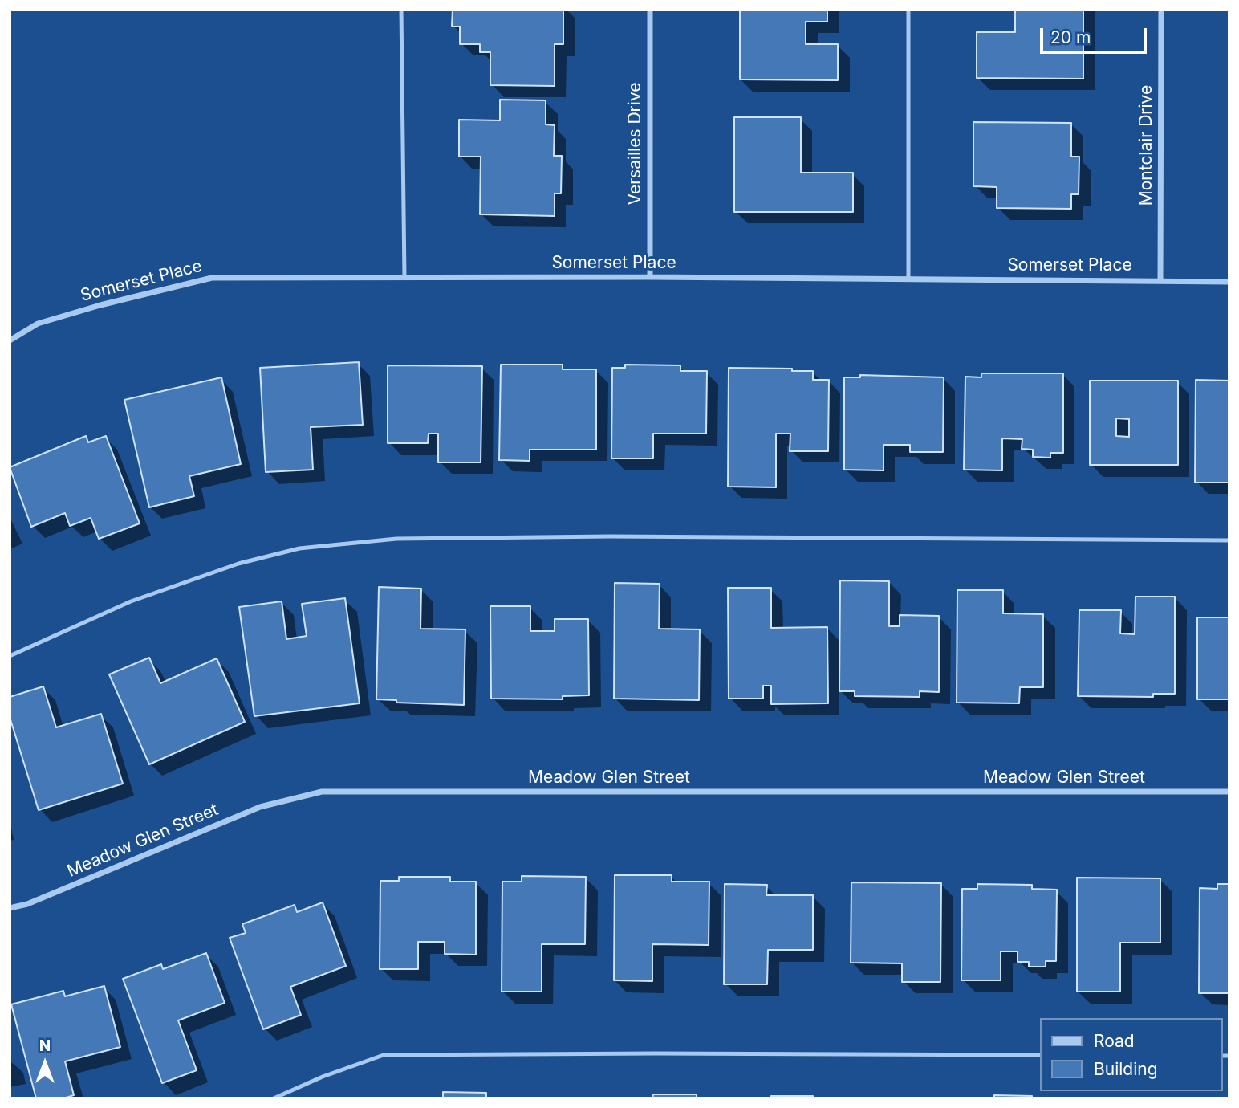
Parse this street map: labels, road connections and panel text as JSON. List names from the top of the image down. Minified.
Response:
{"streets":{"street":["Versailles Drive","Montclair Drive","Somerset Place","Meadow Glen Street"]},"crossings":[["Versailles Drive","Somerset Place"],["Montclair Drive","Somerset Place"]],"legend":["Road","Building"],"scale_bar":"20 m","north":"top"}
